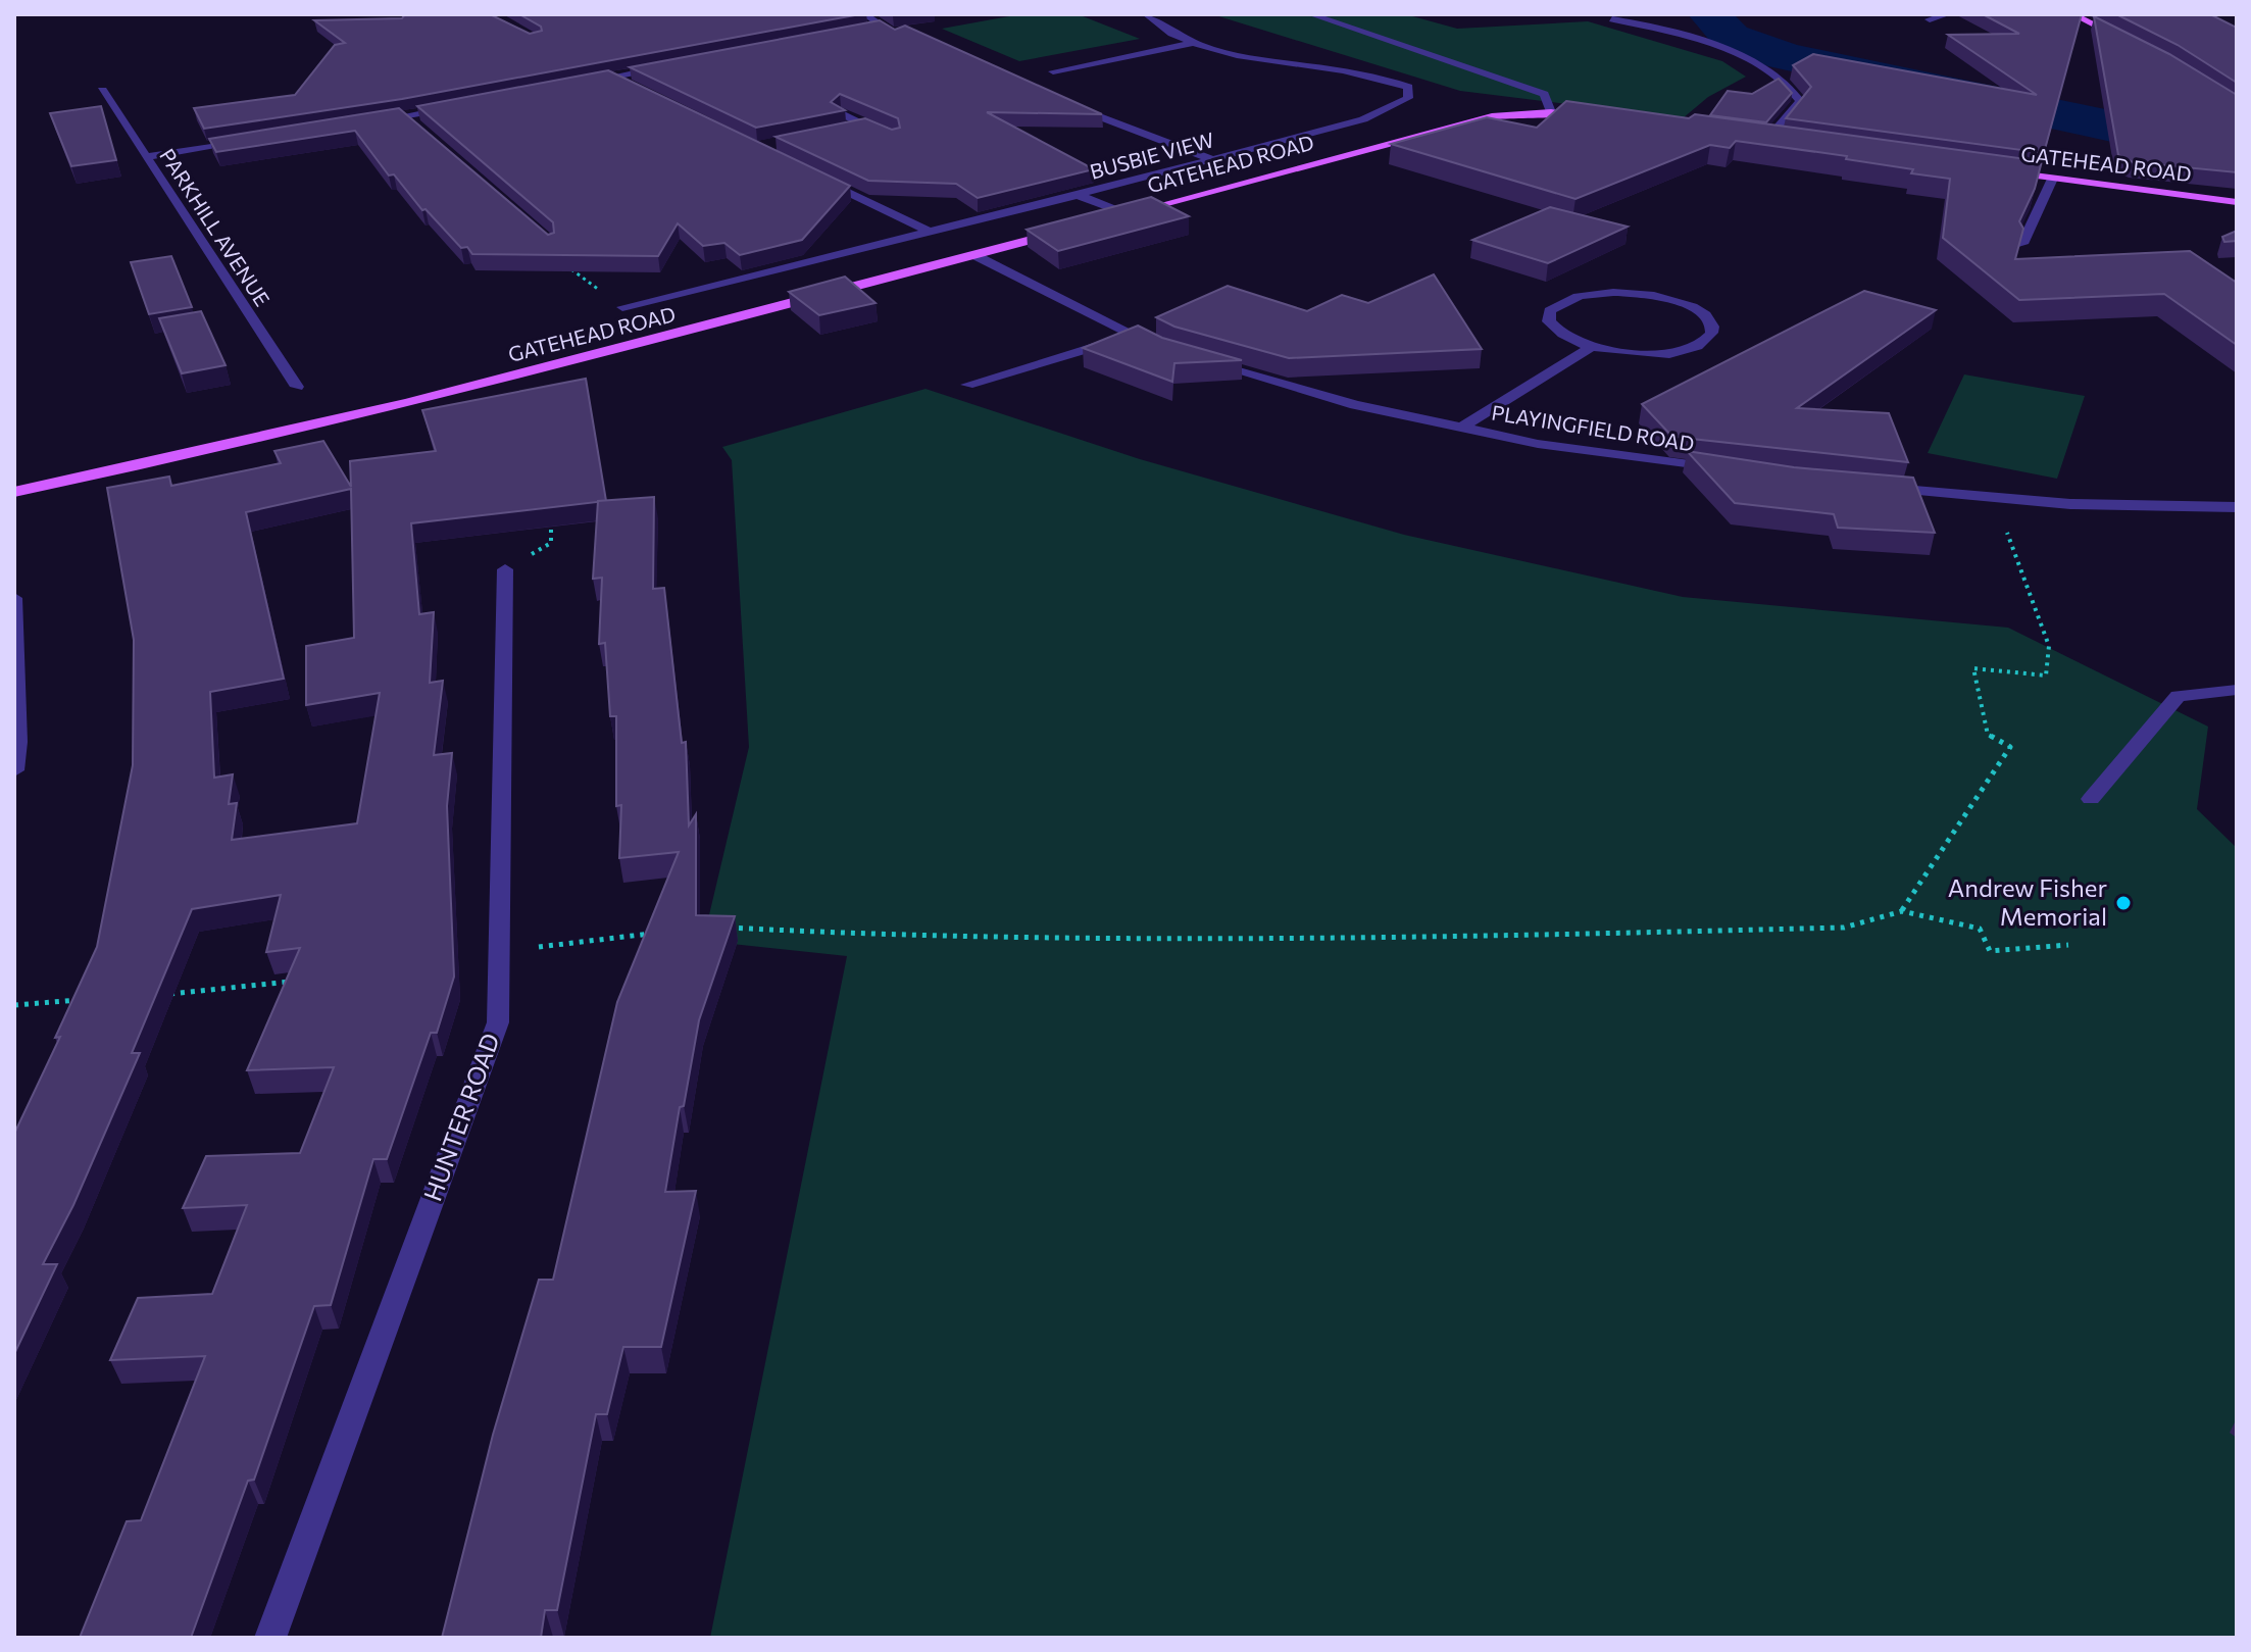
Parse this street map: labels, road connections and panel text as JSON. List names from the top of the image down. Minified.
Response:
{"streets":{"main road":["GATEHEAD ROAD"],"street":["BUSBIE VIEW","PARKHILL AVENUE","PLAYINGFIELD ROAD","HUNTER ROAD"]},"places":["Andrew Fisher Memorial"]}
